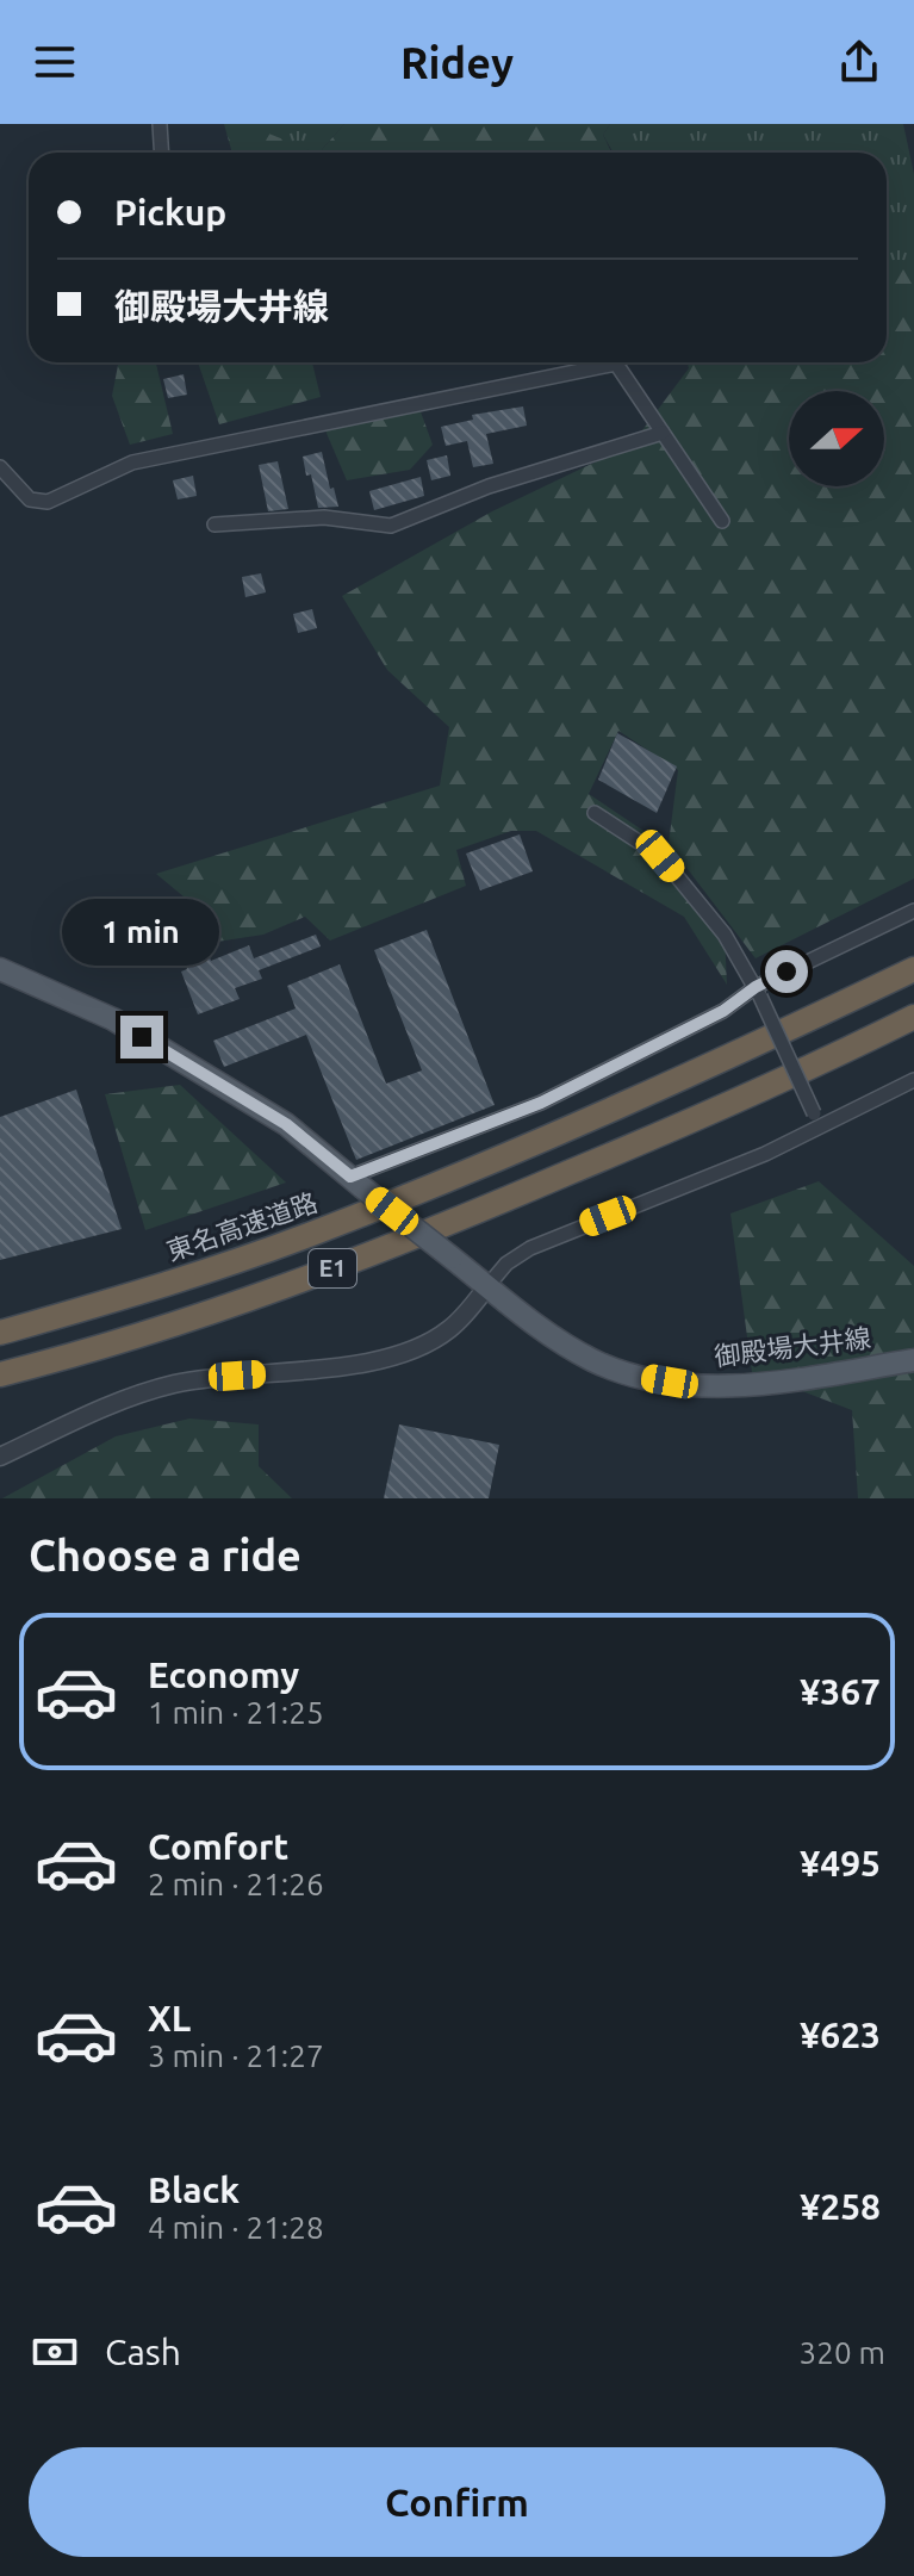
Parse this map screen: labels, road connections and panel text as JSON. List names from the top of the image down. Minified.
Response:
{"streets":{"highway":["東名高速道路","E1"],"main road":["御殿場大井線"]},"north":"right","page":{"header":"Ridey","banner":["Pickup","御殿場大井線"],"bubble":"1 min","heading":"Choose a ride","list":[{"name":"Economy","note":"1 min · 21:25","value":"¥367"},{"name":"Comfort","note":"2 min · 21:26","value":"¥495"},{"name":"XL","note":"3 min · 21:27","value":"¥623"},{"name":"Black","note":"4 min · 21:28","value":"¥258"}],"pay":["Cash","320 m"],"buttons":"Confirm"}}
